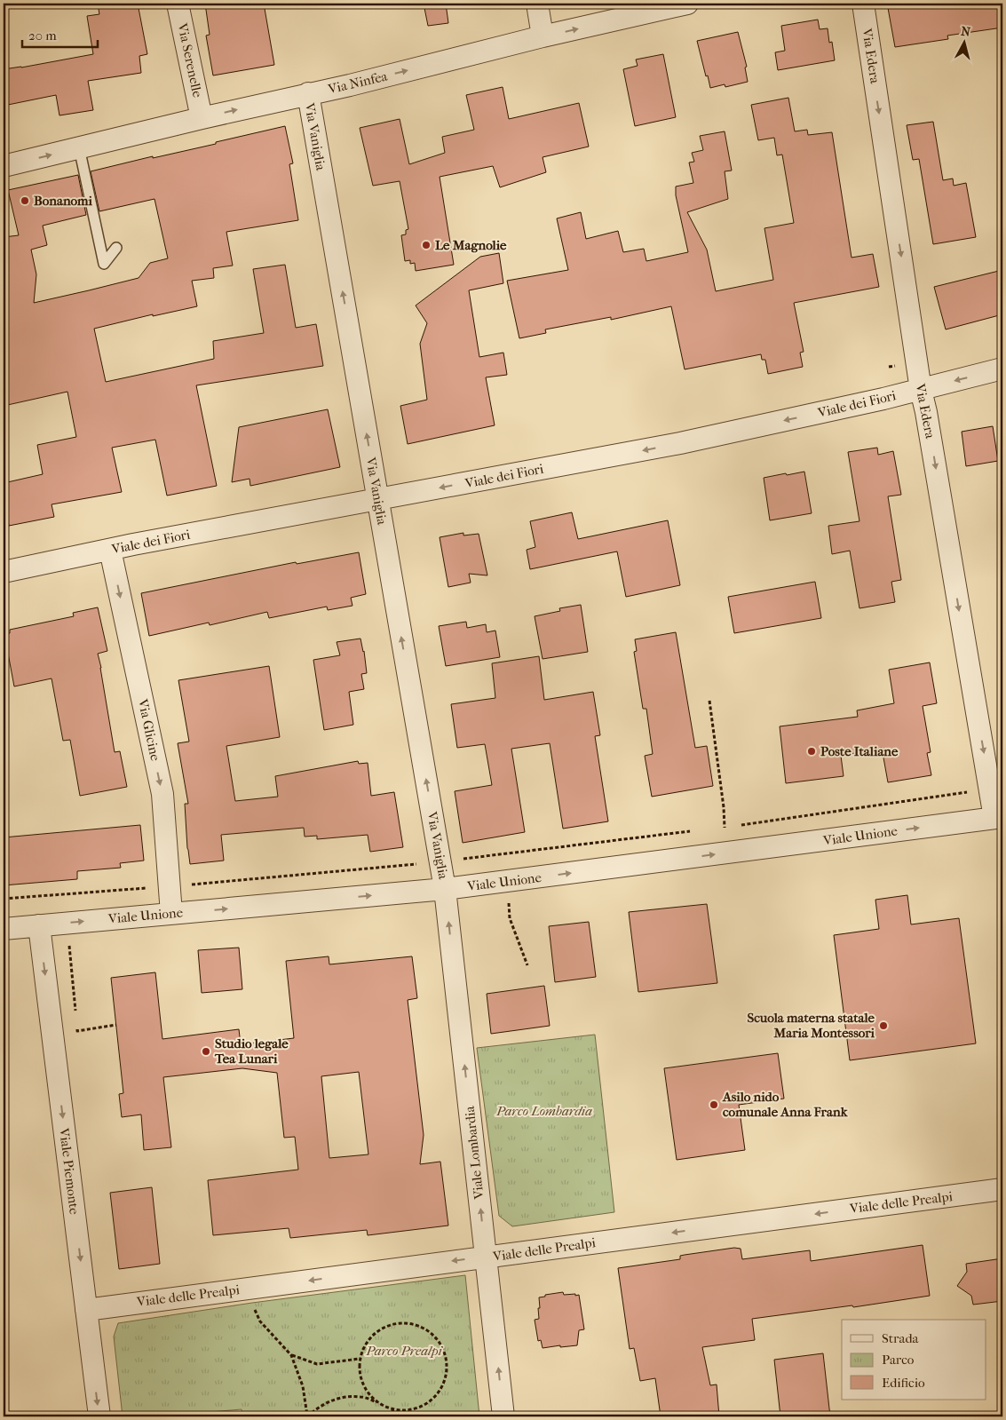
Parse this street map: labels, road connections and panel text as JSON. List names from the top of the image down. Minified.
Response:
{"streets":{"street":["Via Edera","Via Serenelle","Via Ninfea","Via Vaniglia","Viale dei Fiori","Via Glicine","Viale Unione","Viale Lombardia","Viale Piemonte","Viale delle Prealpi"]},"crossings":[["Via Edera","Viale dei Fiori"],["Via Edera","Viale Unione"],["Via Serenelle","Via Ninfea"],["Via Ninfea","Via Vaniglia"],["Via Vaniglia","Viale dei Fiori"],["Via Vaniglia","Viale Unione"],["Via Vaniglia","Viale Lombardia"],["Viale dei Fiori","Via Glicine"],["Via Glicine","Viale Unione"],["Viale Unione","Viale Lombardia"],["Viale Unione","Viale Piemonte"],["Viale Lombardia","Viale delle Prealpi"],["Viale Piemonte","Viale delle Prealpi"]],"one_way":["Via Edera","Via Ninfea","Via Vaniglia","Viale dei Fiori","Via Glicine","Viale Unione","Viale Lombardia","Viale Piemonte","Viale delle Prealpi"],"parks":["Parco Lombardia","Parco Prealpi"],"places":["Bonanomi","Le Magnolie","Poste Italiane","Scuola materna statale Maria Montessori","Studio legale Tea Lunari","Asilo nido comunale Anna Frank"],"legend":["Strada","Parco","Edificio"],"scale_bar":"20 m","north":"top"}
